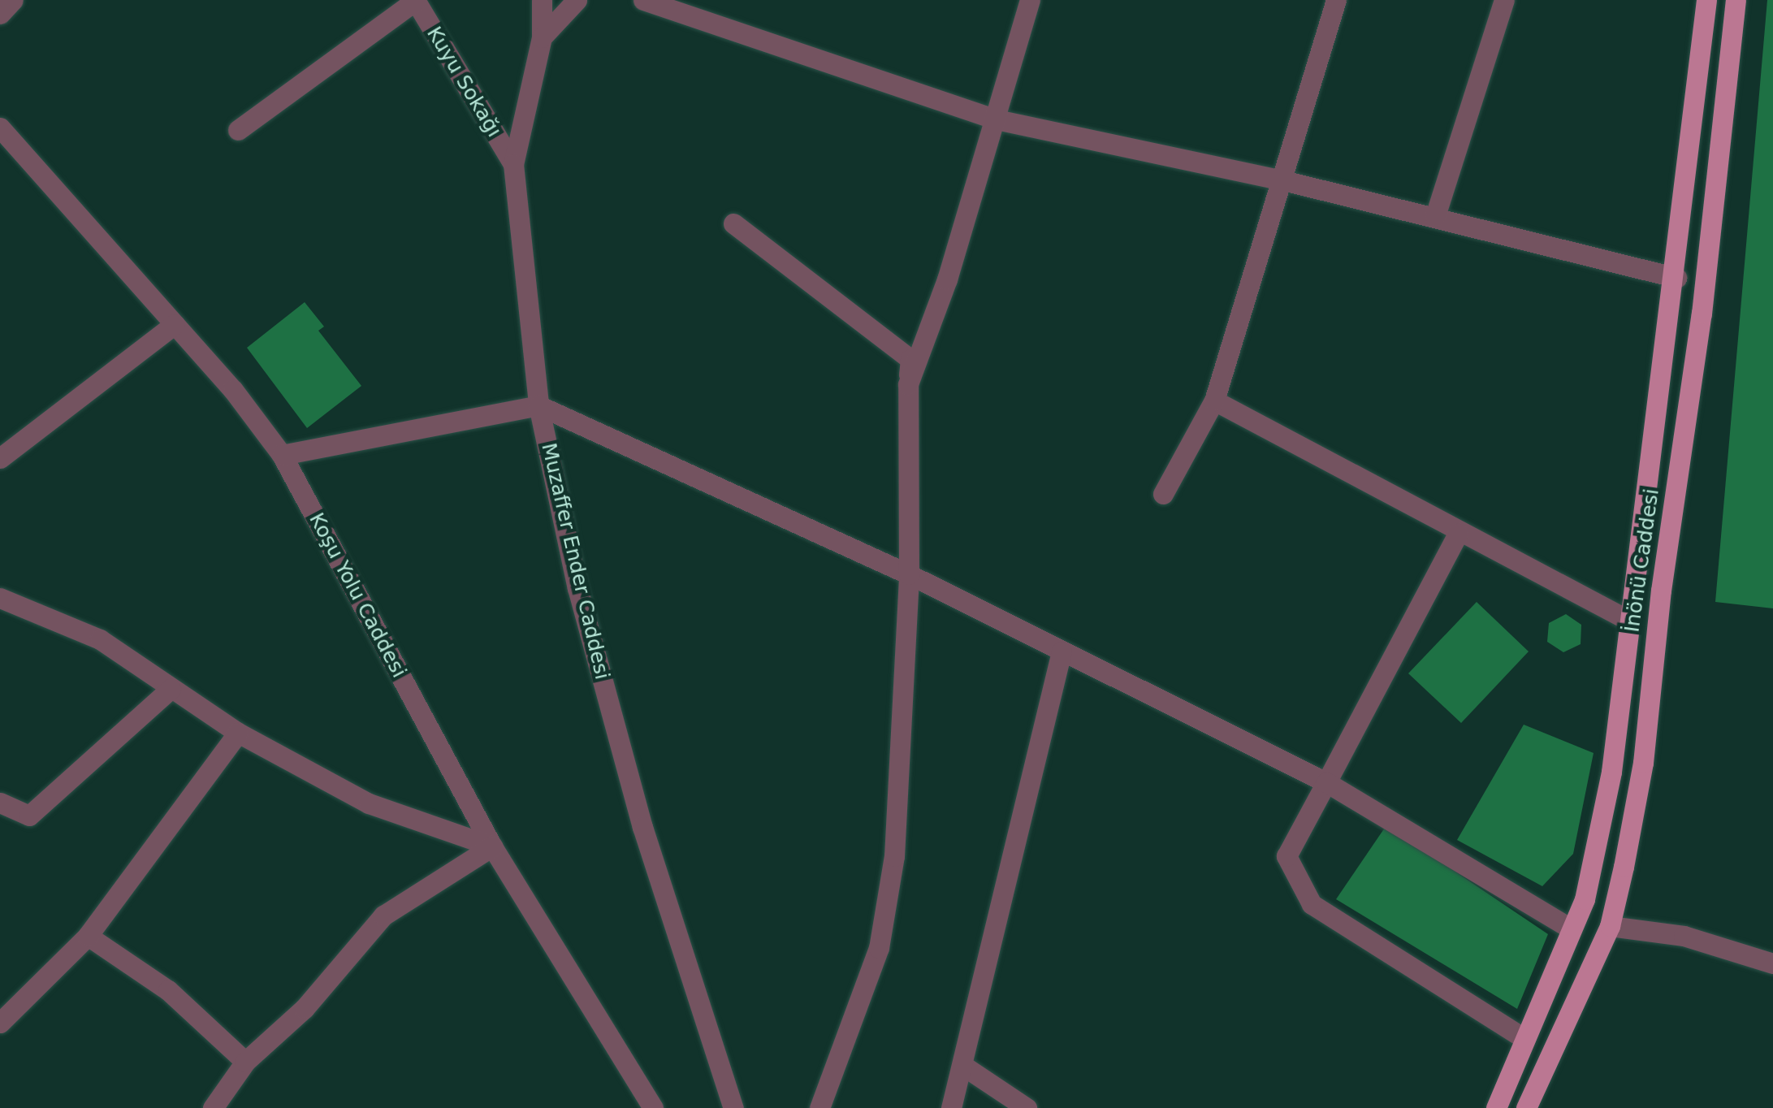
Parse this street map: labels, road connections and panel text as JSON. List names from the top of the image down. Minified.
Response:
{"streets":{"main road":["İnönü Caddesi"],"street":["Kuyu Sokağı","Muzaffer Ender Caddesi","Koşu Yolu Caddesi"]},"crossings":[["Kuyu Sokağı","Muzaffer Ender Caddesi"]]}
